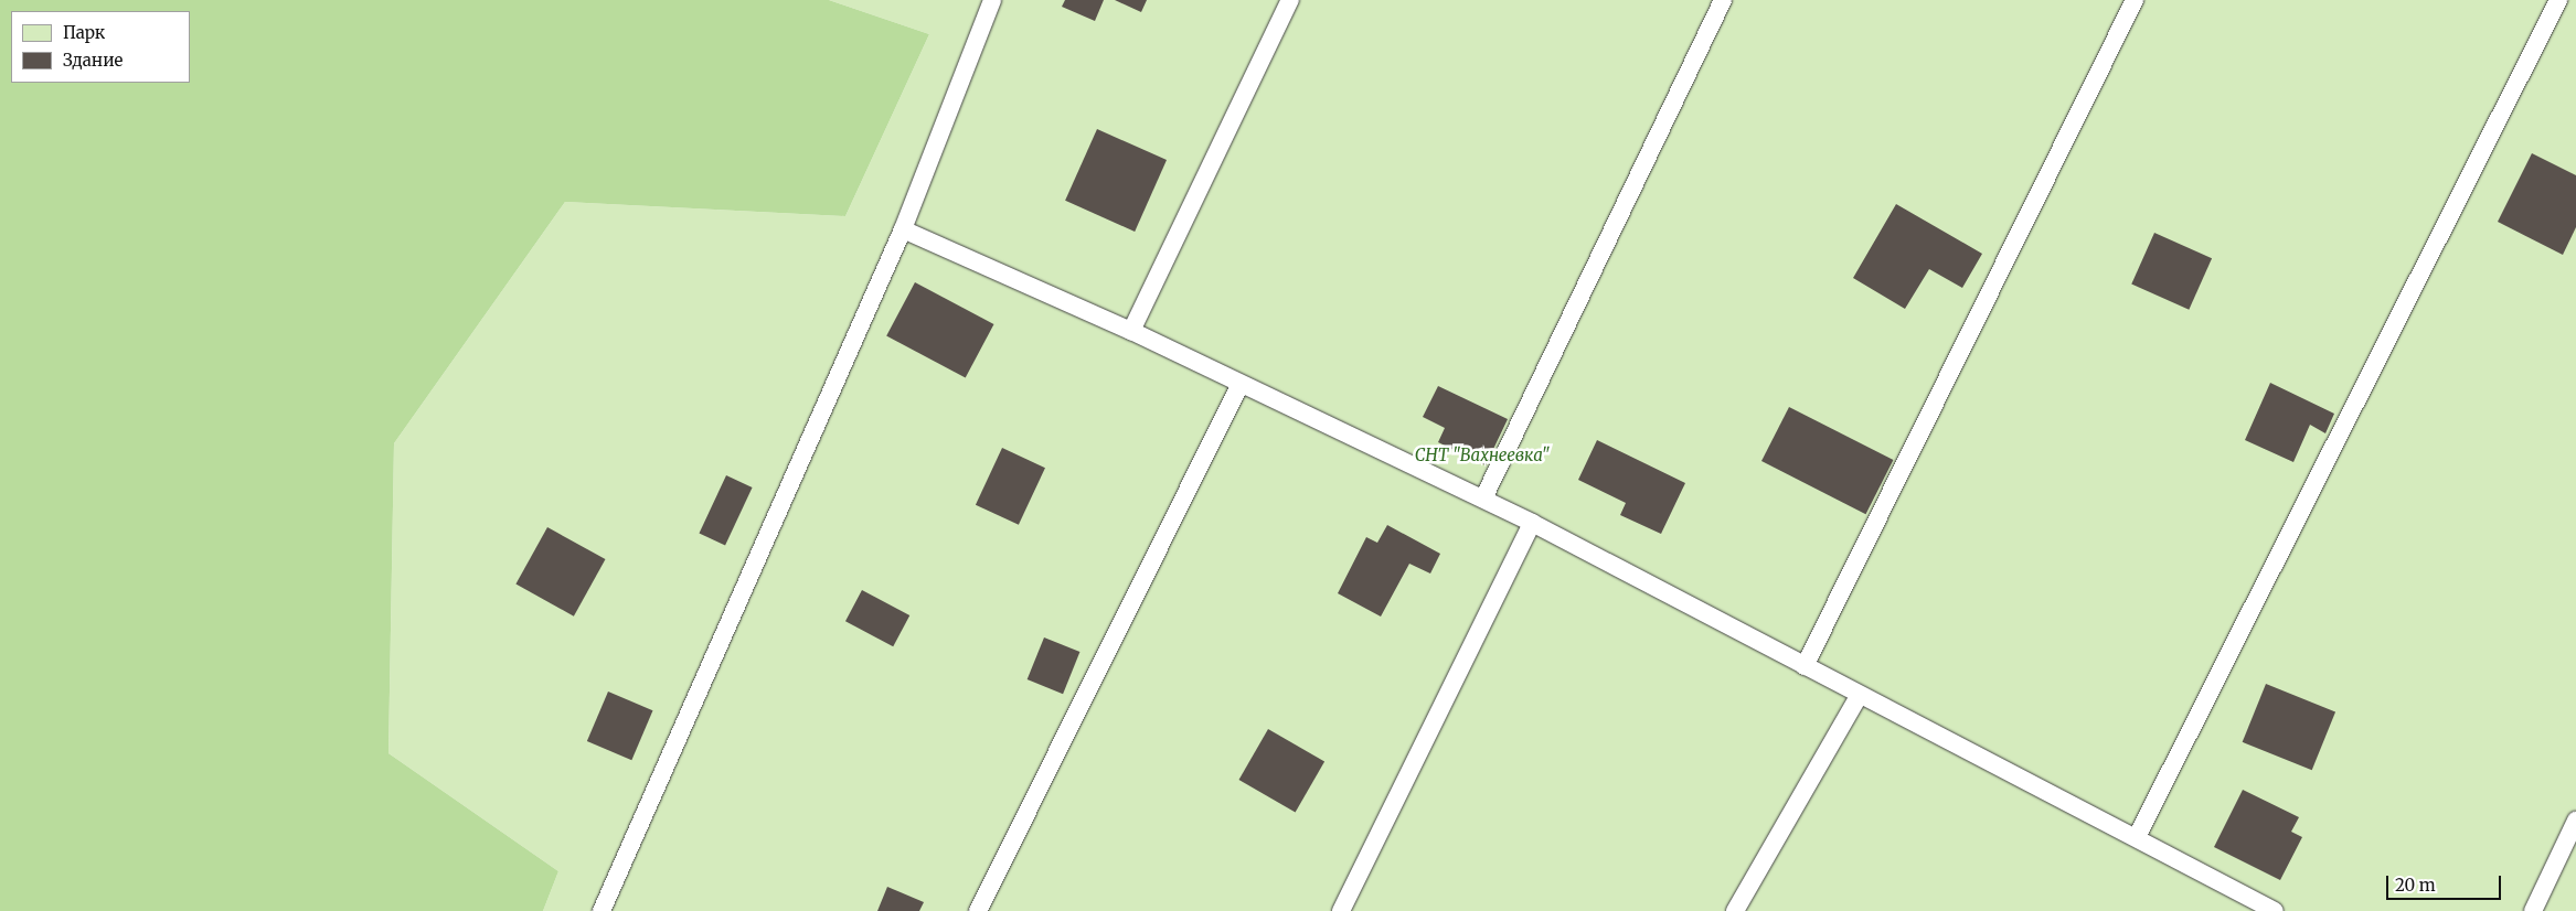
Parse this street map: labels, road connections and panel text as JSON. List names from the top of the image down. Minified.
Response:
{"parks":["СНТ \"Вахнеевка\""],"legend":["Парк","Здание"],"scale_bar":"20 m"}
